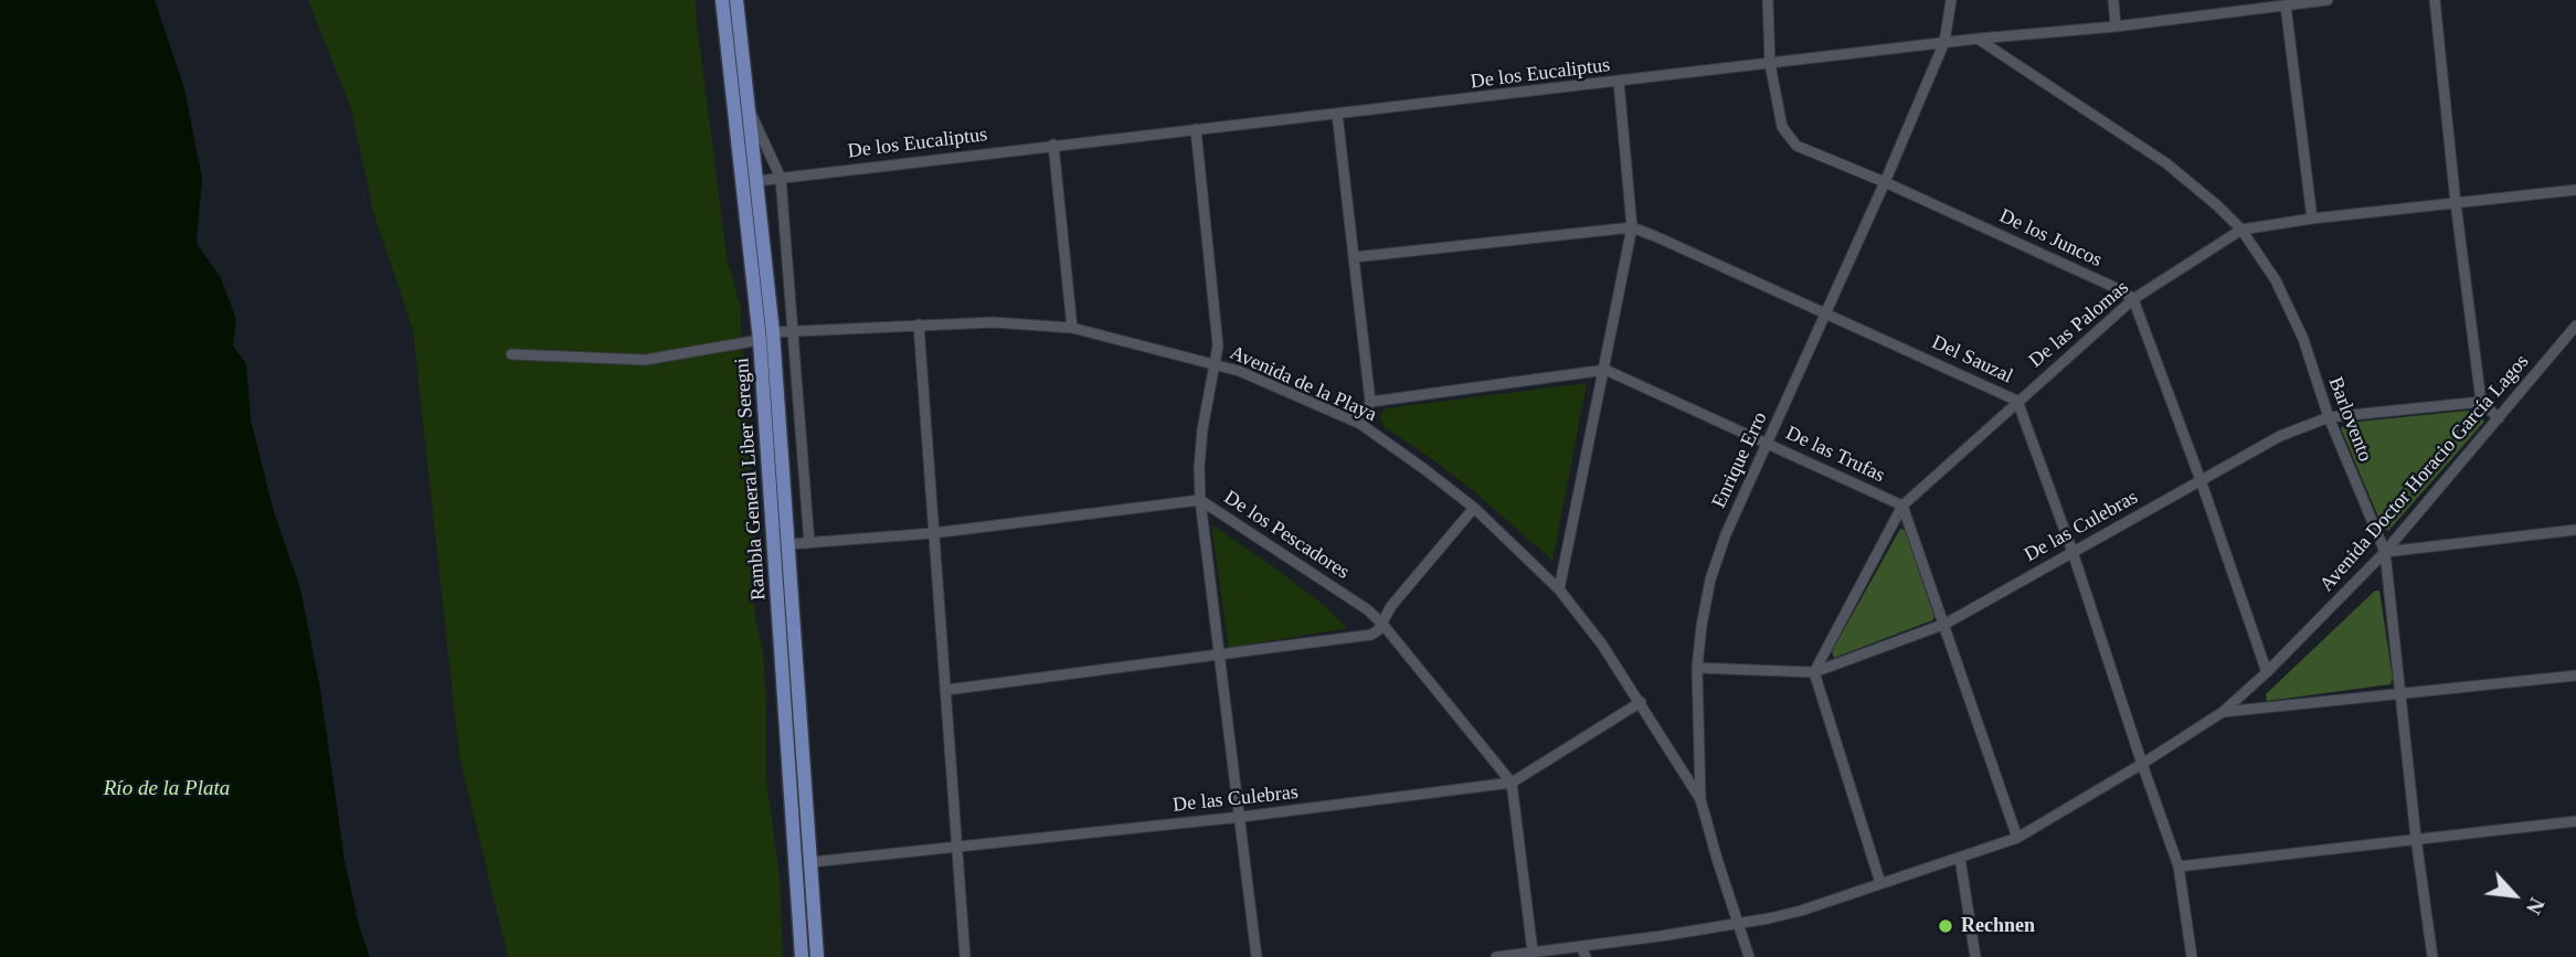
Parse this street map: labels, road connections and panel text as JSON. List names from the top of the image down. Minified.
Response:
{"streets":{"main road":["Rambla General Liber Seregni"],"street":["De los Eucaliptus","De los Juncos","De las Palomas","Del Sauzal","Avenida de la Playa","Barlovento","De las Trufas","Enrique Erro","Avenida Doctor Horacio García Lagos","De las Culebras","De los Pescadores"]},"crossings":[["De los Eucaliptus","De los Juncos"],["De los Eucaliptus","Barlovento"],["De los Eucaliptus","Enrique Erro"],["De los Eucaliptus","Rambla General Liber Seregni"],["De los Juncos","De las Palomas"],["De los Juncos","Enrique Erro"],["De las Palomas","Del Sauzal"],["De las Palomas","Barlovento"],["De las Palomas","De las Trufas"],["De las Palomas","De las Culebras"],["Del Sauzal","Enrique Erro"],["Del Sauzal","Avenida Doctor Horacio García Lagos"],["Del Sauzal","De las Culebras"],["Avenida de la Playa","Enrique Erro"],["Avenida de la Playa","Rambla General Liber Seregni"],["Avenida de la Playa","De las Culebras"],["Barlovento","Avenida Doctor Horacio García Lagos"],["Barlovento","De las Culebras"],["De las Trufas","Enrique Erro"],["Enrique Erro","Avenida Doctor Horacio García Lagos"],["Enrique Erro","De las Culebras"],["Rambla General Liber Seregni","De las Culebras"],["Rambla General Liber Seregni","De los Pescadores"],["De las Culebras","De los Pescadores"]],"water":["Río de la Plata"],"places":["Rechnen"],"north":"bottom right"}
